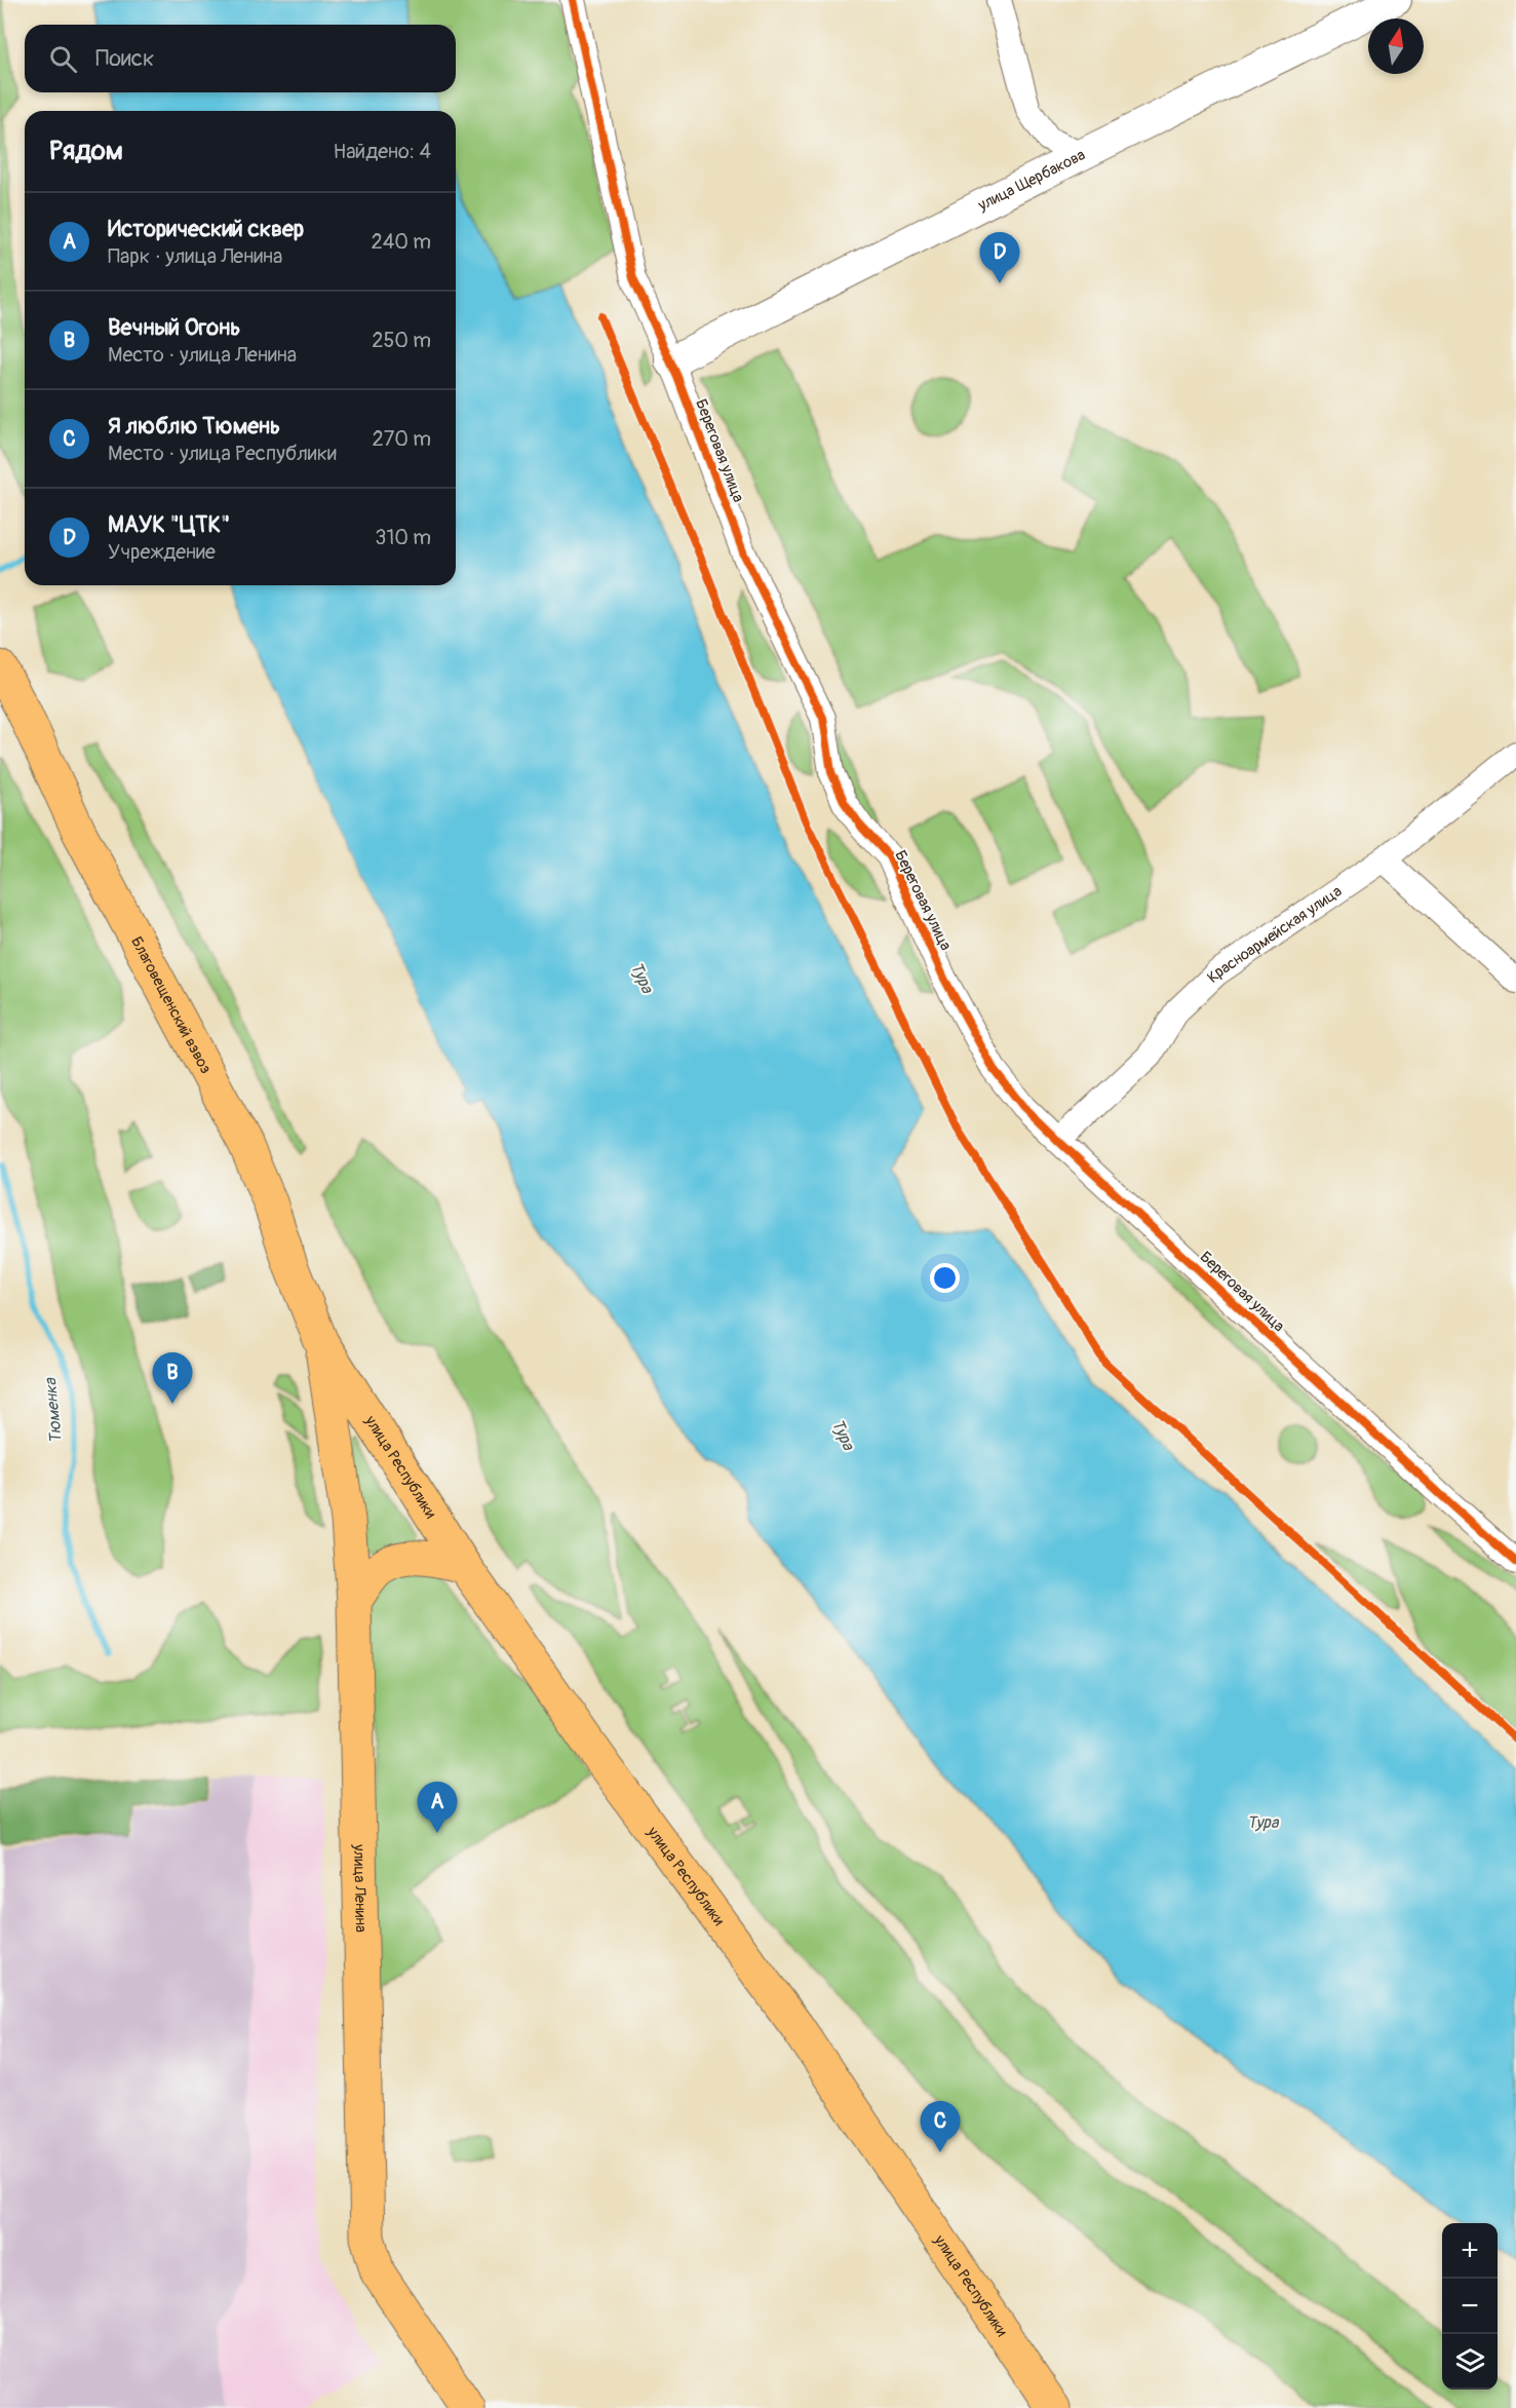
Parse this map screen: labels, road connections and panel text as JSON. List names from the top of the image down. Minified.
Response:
{"streets":{"main road":["Благовещенский взвоз","улица Республики","улица Ленина"],"street":["улица Щербакова","Береговая улица","Красноармейская улица"]},"crossings":[["улица Щербакова","Береговая улица"],["Береговая улица","Красноармейская улица"],["Благовещенский взвоз","улица Республики"],["Благовещенский взвоз","улица Ленина"],["улица Республики","улица Ленина"]],"water":["Тура","Тюменка"],"north":"top","page":{"search":"Поиск","heading":["Рядом","Найдено: 4"],"list":[{"mark":"A","name":"Исторический сквер","note":"Парк · улица Ленина","value":"240 m"},{"mark":"B","name":"Вечный Огонь","note":"Место · улица Ленина","value":"250 m"},{"mark":"C","name":"Я люблю Тюмень","note":"Место · улица Республики","value":"270 m"},{"mark":"D","name":"МАУК \"ЦТК\"","note":"Учреждение","value":"310 m"}],"pins":["D","B","A","C"],"map_buttons":["+","−"]}}
